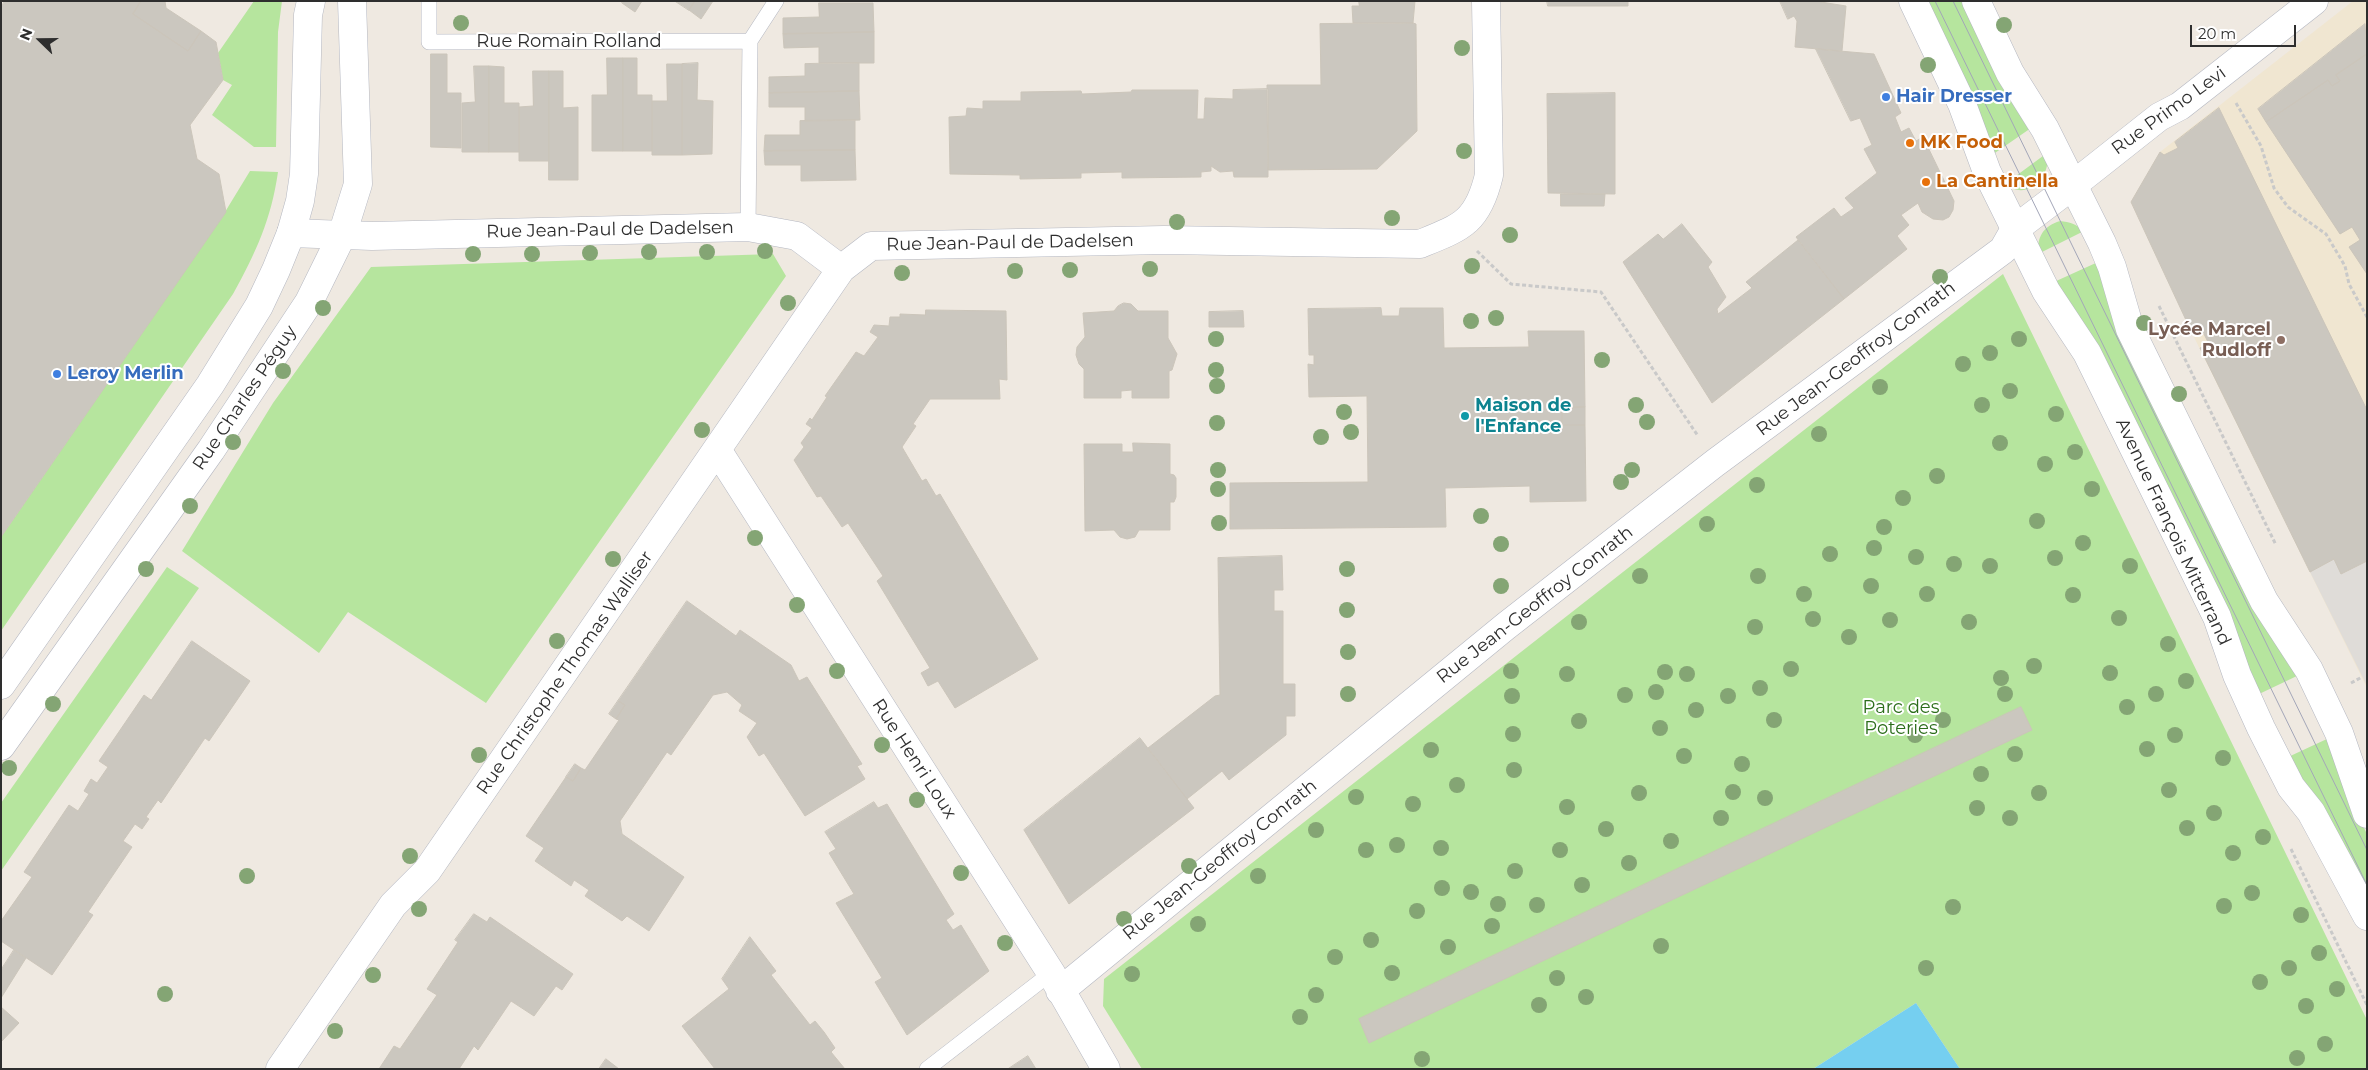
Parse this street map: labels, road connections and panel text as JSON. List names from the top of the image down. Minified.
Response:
{"streets":{"street":["Rue Primo Levi","Rue Jean-Paul de Dadelsen","Rue Jean-Geoffroy Conrath","Rue Charles Péguy","Avenue François Mitterrand","Rue Christophe Thomas Walliser","Rue Henri Loux"],"lane":["Rue Romain Rolland"]},"crossings":[["Rue Jean-Paul de Dadelsen","Rue Charles Péguy"],["Rue Jean-Paul de Dadelsen","Rue Christophe Thomas Walliser"],["Rue Jean-Geoffroy Conrath","Avenue François Mitterrand"],["Rue Jean-Geoffroy Conrath","Rue Henri Loux"],["Rue Christophe Thomas Walliser","Rue Henri Loux"]],"parks":["Parc des Poteries"],"places":["Hair Dresser","MK Food","La Cantinella","Lycée Marcel Rudloff","Leroy Merlin","Maison de l'Enfance"],"scale_bar":"20 m","north":"left"}
